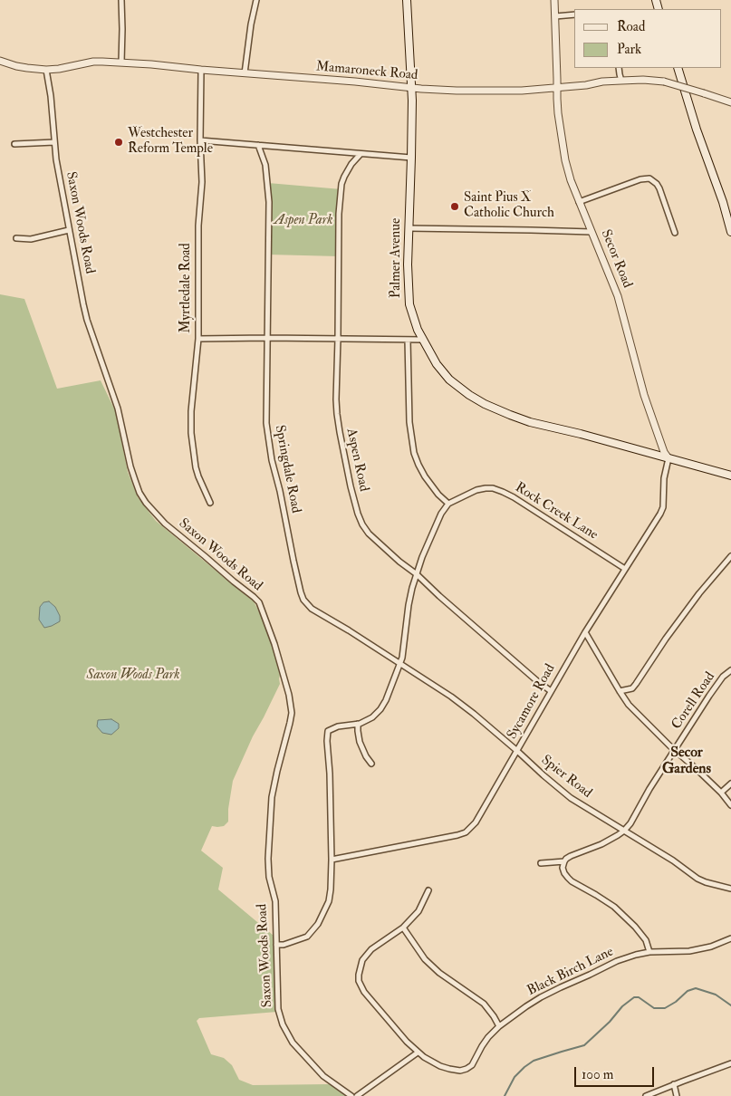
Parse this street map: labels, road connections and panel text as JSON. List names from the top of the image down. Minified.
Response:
{"streets":{"main road":["Palmer Avenue"],"street":["Mamaroneck Road","Saxon Woods Road","Secor Road","Myrtledale Road","Aspen Road","Springdale Road","Rock Creek Lane","Corell Road","Sycamore Road","Spier Road","Black Birch Lane"]},"crossings":[["Mamaroneck Road","Saxon Woods Road"],["Mamaroneck Road","Palmer Avenue"],["Mamaroneck Road","Secor Road"],["Mamaroneck Road","Myrtledale Road"],["Palmer Avenue","Secor Road"],["Palmer Avenue","Sycamore Road"],["Secor Road","Sycamore Road"],["Aspen Road","Sycamore Road"],["Springdale Road","Spier Road"],["Rock Creek Lane","Sycamore Road"],["Corell Road","Spier Road"],["Sycamore Road","Spier Road"]],"districts":["Secor Gardens"],"parks":["Aspen Park","Saxon Woods Park"],"places":["Westchester Reform Temple","Saint Pius X Catholic Church"],"legend":["Road","Park"],"scale_bar":"100 m"}
